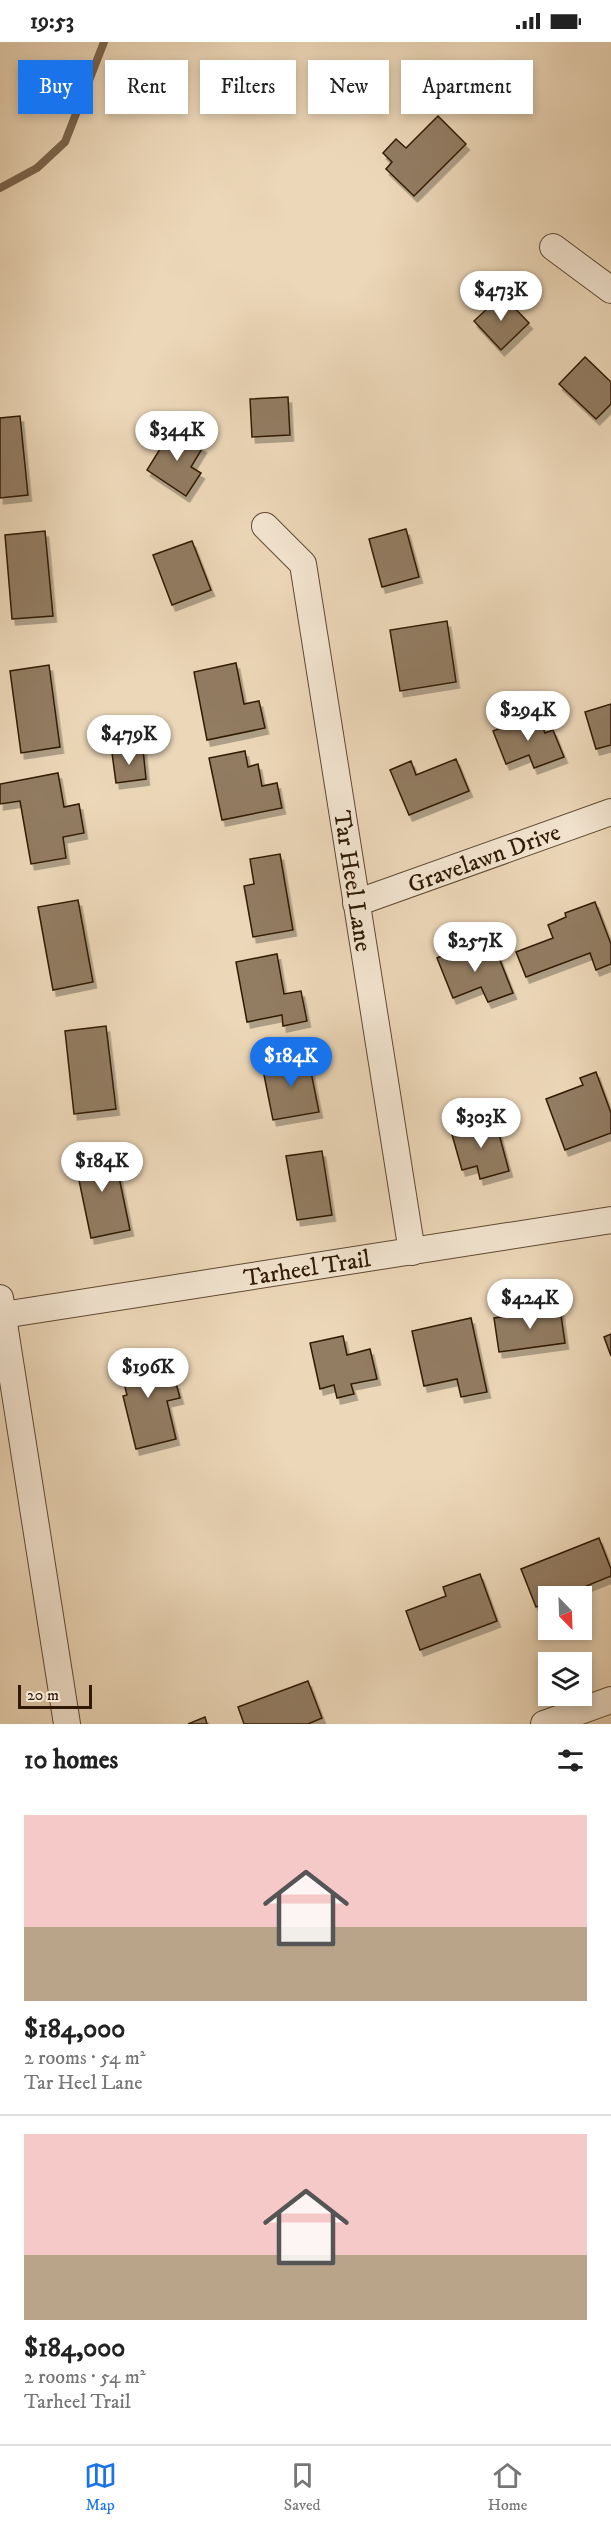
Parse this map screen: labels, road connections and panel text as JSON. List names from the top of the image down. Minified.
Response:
{"streets":{"street":["Gravelawn Drive","Tar Heel Lane","Tarheel Trail"]},"crossings":[["Gravelawn Drive","Tar Heel Lane"],["Tar Heel Lane","Tarheel Trail"]],"scale_bar":"20 m","north":"bottom right","page":{"status":"19:53","chip":["Buy","Rent","Filters","New","Apartment"],"price":["$473K","$344K","$294K","$479K","$257K","$184K","$303K","$184K","$424K","$196K"],"scale":"20 m","heading":"10 homes","list":[{"name":"$184,000","note":"2 rooms · 54 m² · Tar Heel Lane"},{"name":"$184,000","note":"2 rooms · 54 m² · Tarheel Trail"}],"tabs":["Map","Saved","Home"]}}
